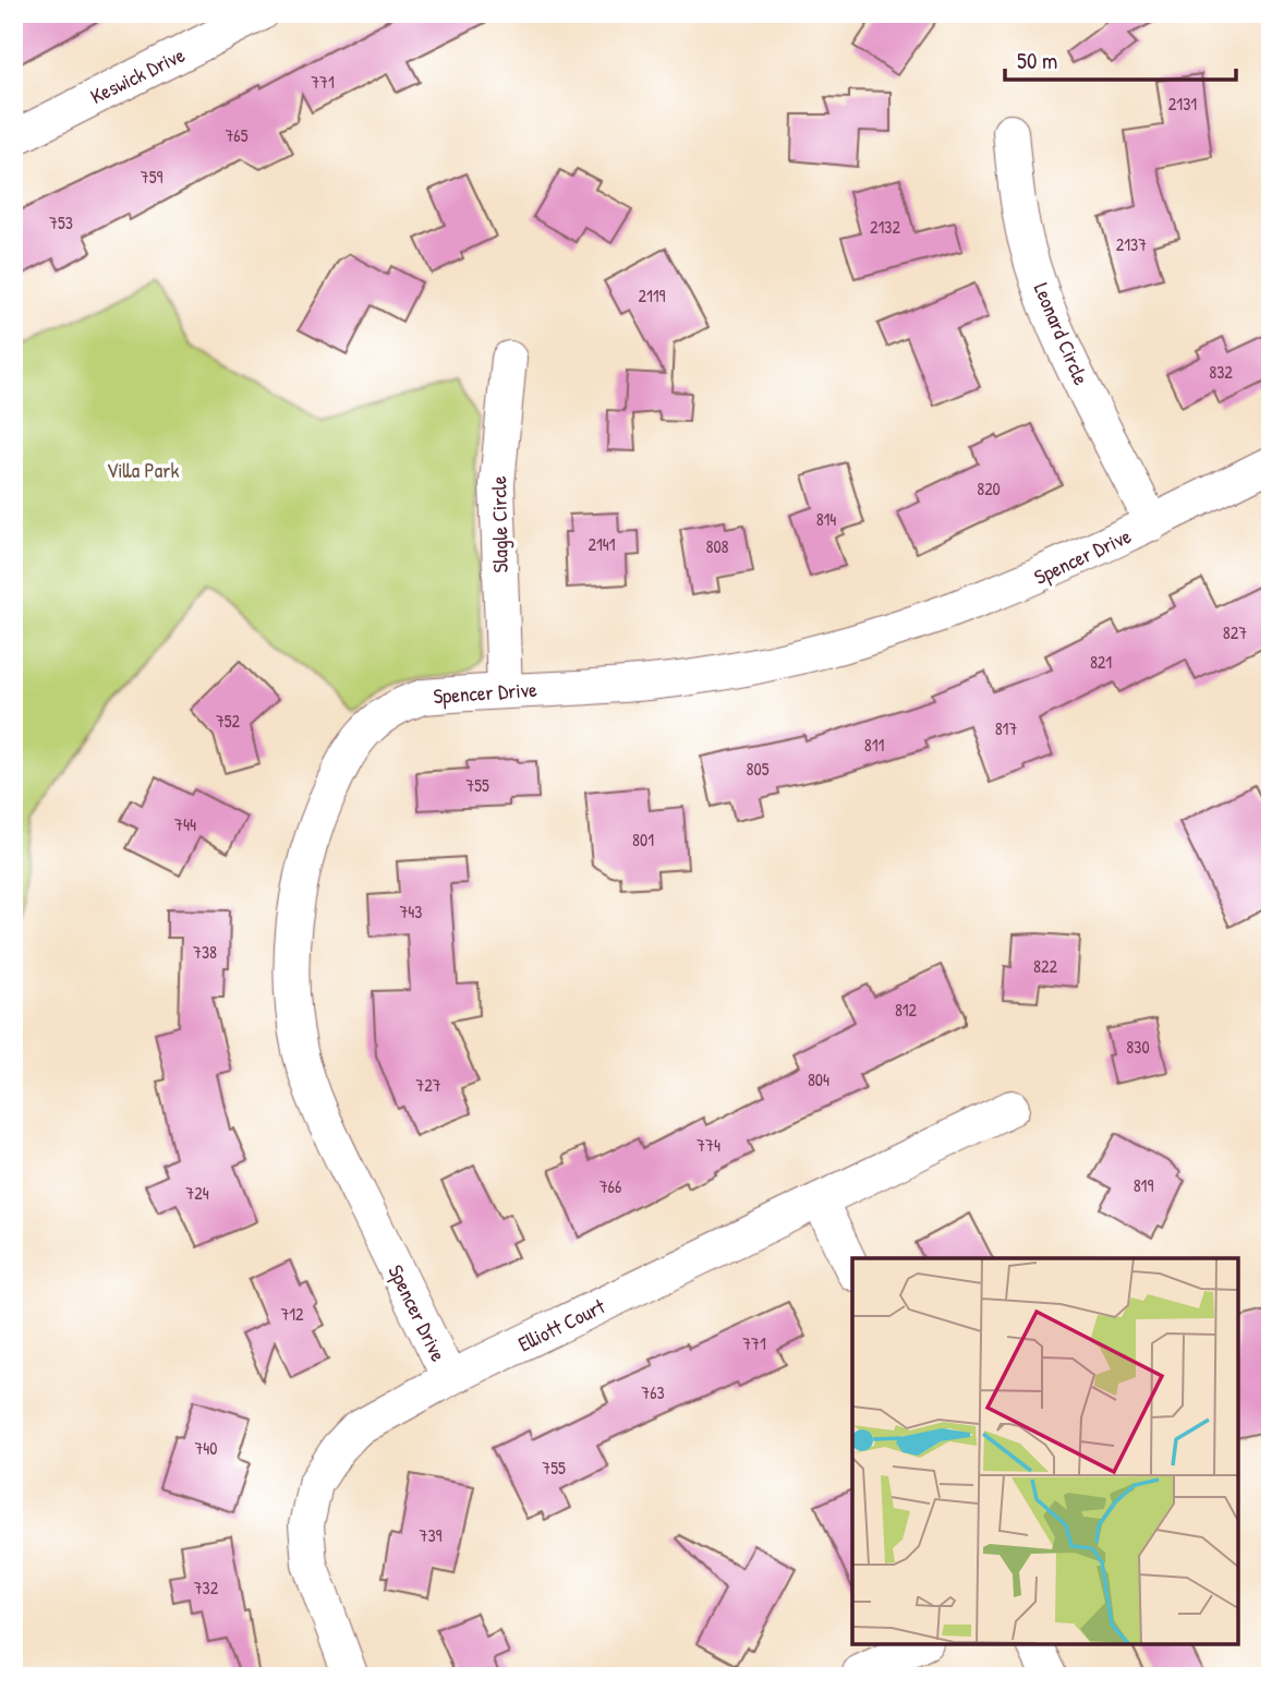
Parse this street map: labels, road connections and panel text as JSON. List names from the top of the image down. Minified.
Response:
{"streets":{"street":["Keswick Drive","Leonard Circle","Slagle Circle","Spencer Drive","Elliott Court"]},"crossings":[["Leonard Circle","Spencer Drive"],["Slagle Circle","Spencer Drive"],["Spencer Drive","Elliott Court"]],"parks":["Villa Park"],"house_numbers":["771","2131","765","759","753","2132","2137","2119","832","820","814","2141","808","827","821","752","817","811","805","755","744","801","743","738","822","812","830","804","727","774","819","766","724","712","771","763","740","755","739","732"],"scale_bar":"50 m"}
